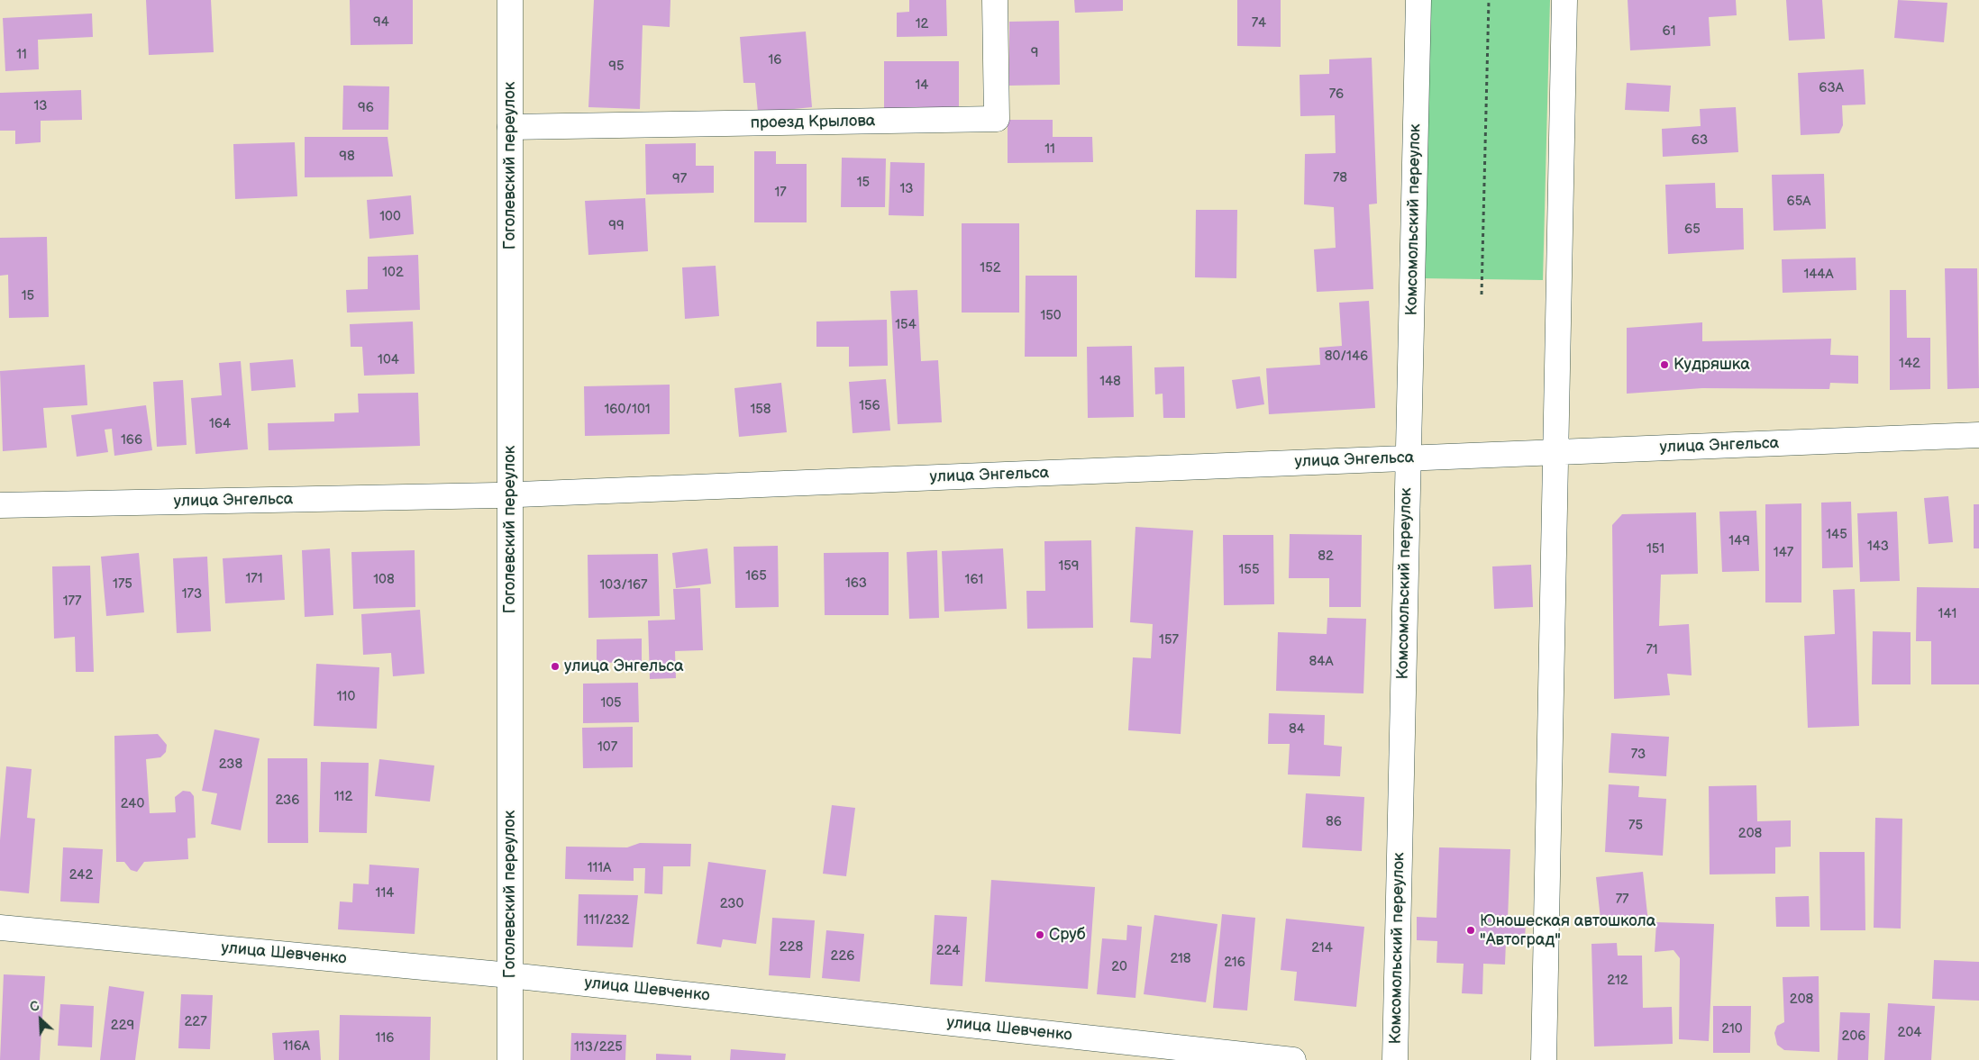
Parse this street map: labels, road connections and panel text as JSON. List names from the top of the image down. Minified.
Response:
{"streets":{"street":["проезд Крылова","Гоголевский переулок","Комсомольский переулок","улица Энгельса","улица Шевченко"]},"crossings":[["проезд Крылова","Гоголевский переулок"],["Гоголевский переулок","улица Энгельса"],["Гоголевский переулок","улица Шевченко"],["Комсомольский переулок","улица Энгельса"]],"places":["Кудряшка","улица Энгельса","Юношеская автошкола \"Автоград\"","Сруб"],"house_numbers":["94","74","12","61","9","11","16","95","14","63А","76","13","96","63","11","98","78","97","15","13","17","65А","100","99","65","152","102","144А","15","150","154","80/146","104","142","148","156","160/101","158","164","166","145","149","143","151","147","82","159","155","165","171","108","161","163","175","103/167","173","177","141","157","71","84А","110","105","84","107","73","238","112","236","240","86","75","208","111А","242","114","77","230","111/232","228","214","224","226","218","216","20","212","208","227","229","210","204","206","116","116А","113/225"],"north":"top left"}
